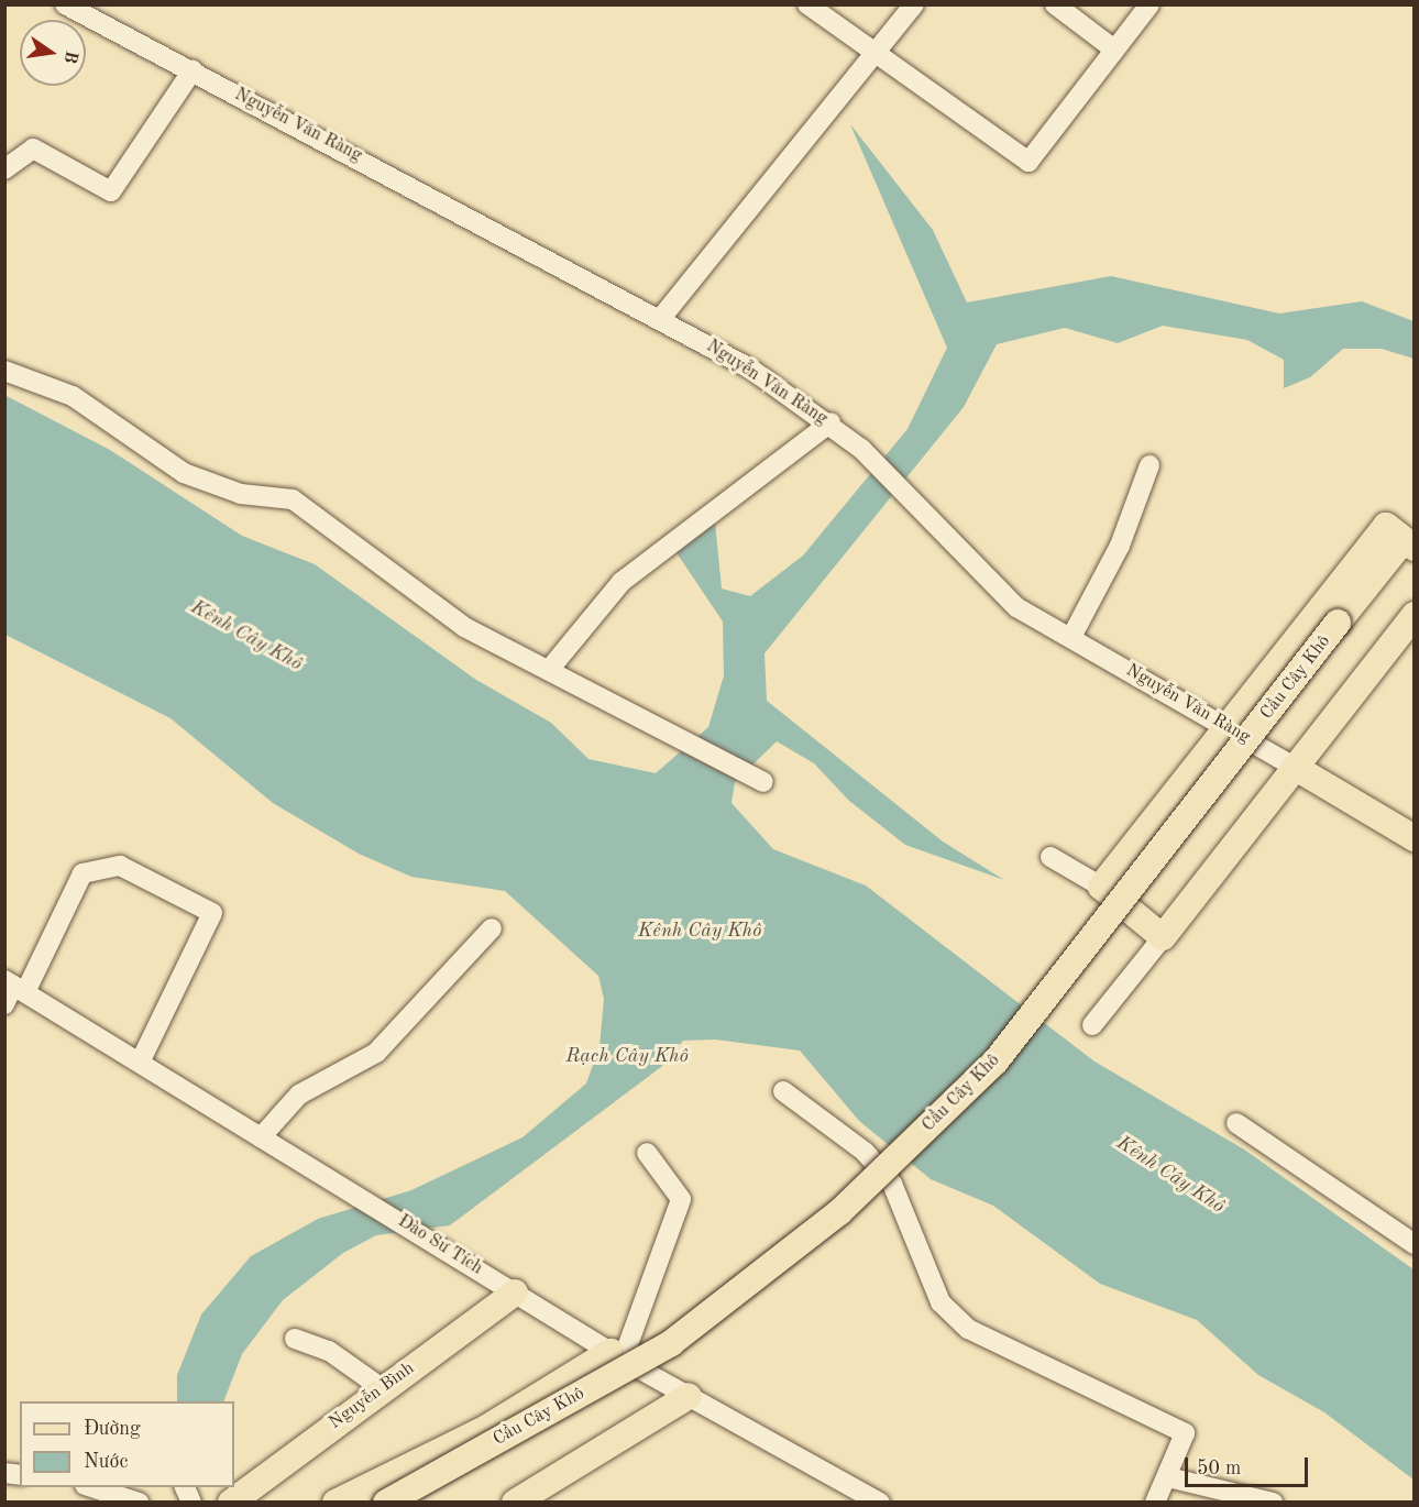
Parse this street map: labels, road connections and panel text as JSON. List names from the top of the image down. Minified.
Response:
{"streets":{"main road":["Nguyễn Văn Ràng","Cầu Cây Khô","Nguyễn Bình"],"street":["Đào Sư Tích"]},"crossings":[["Đào Sư Tích","Nguyễn Bình"]],"water":["Kênh Cây Khô","Rạch Cây Khô"],"legend":["Đường","Nước"],"scale_bar":"50 m","north":"right"}
